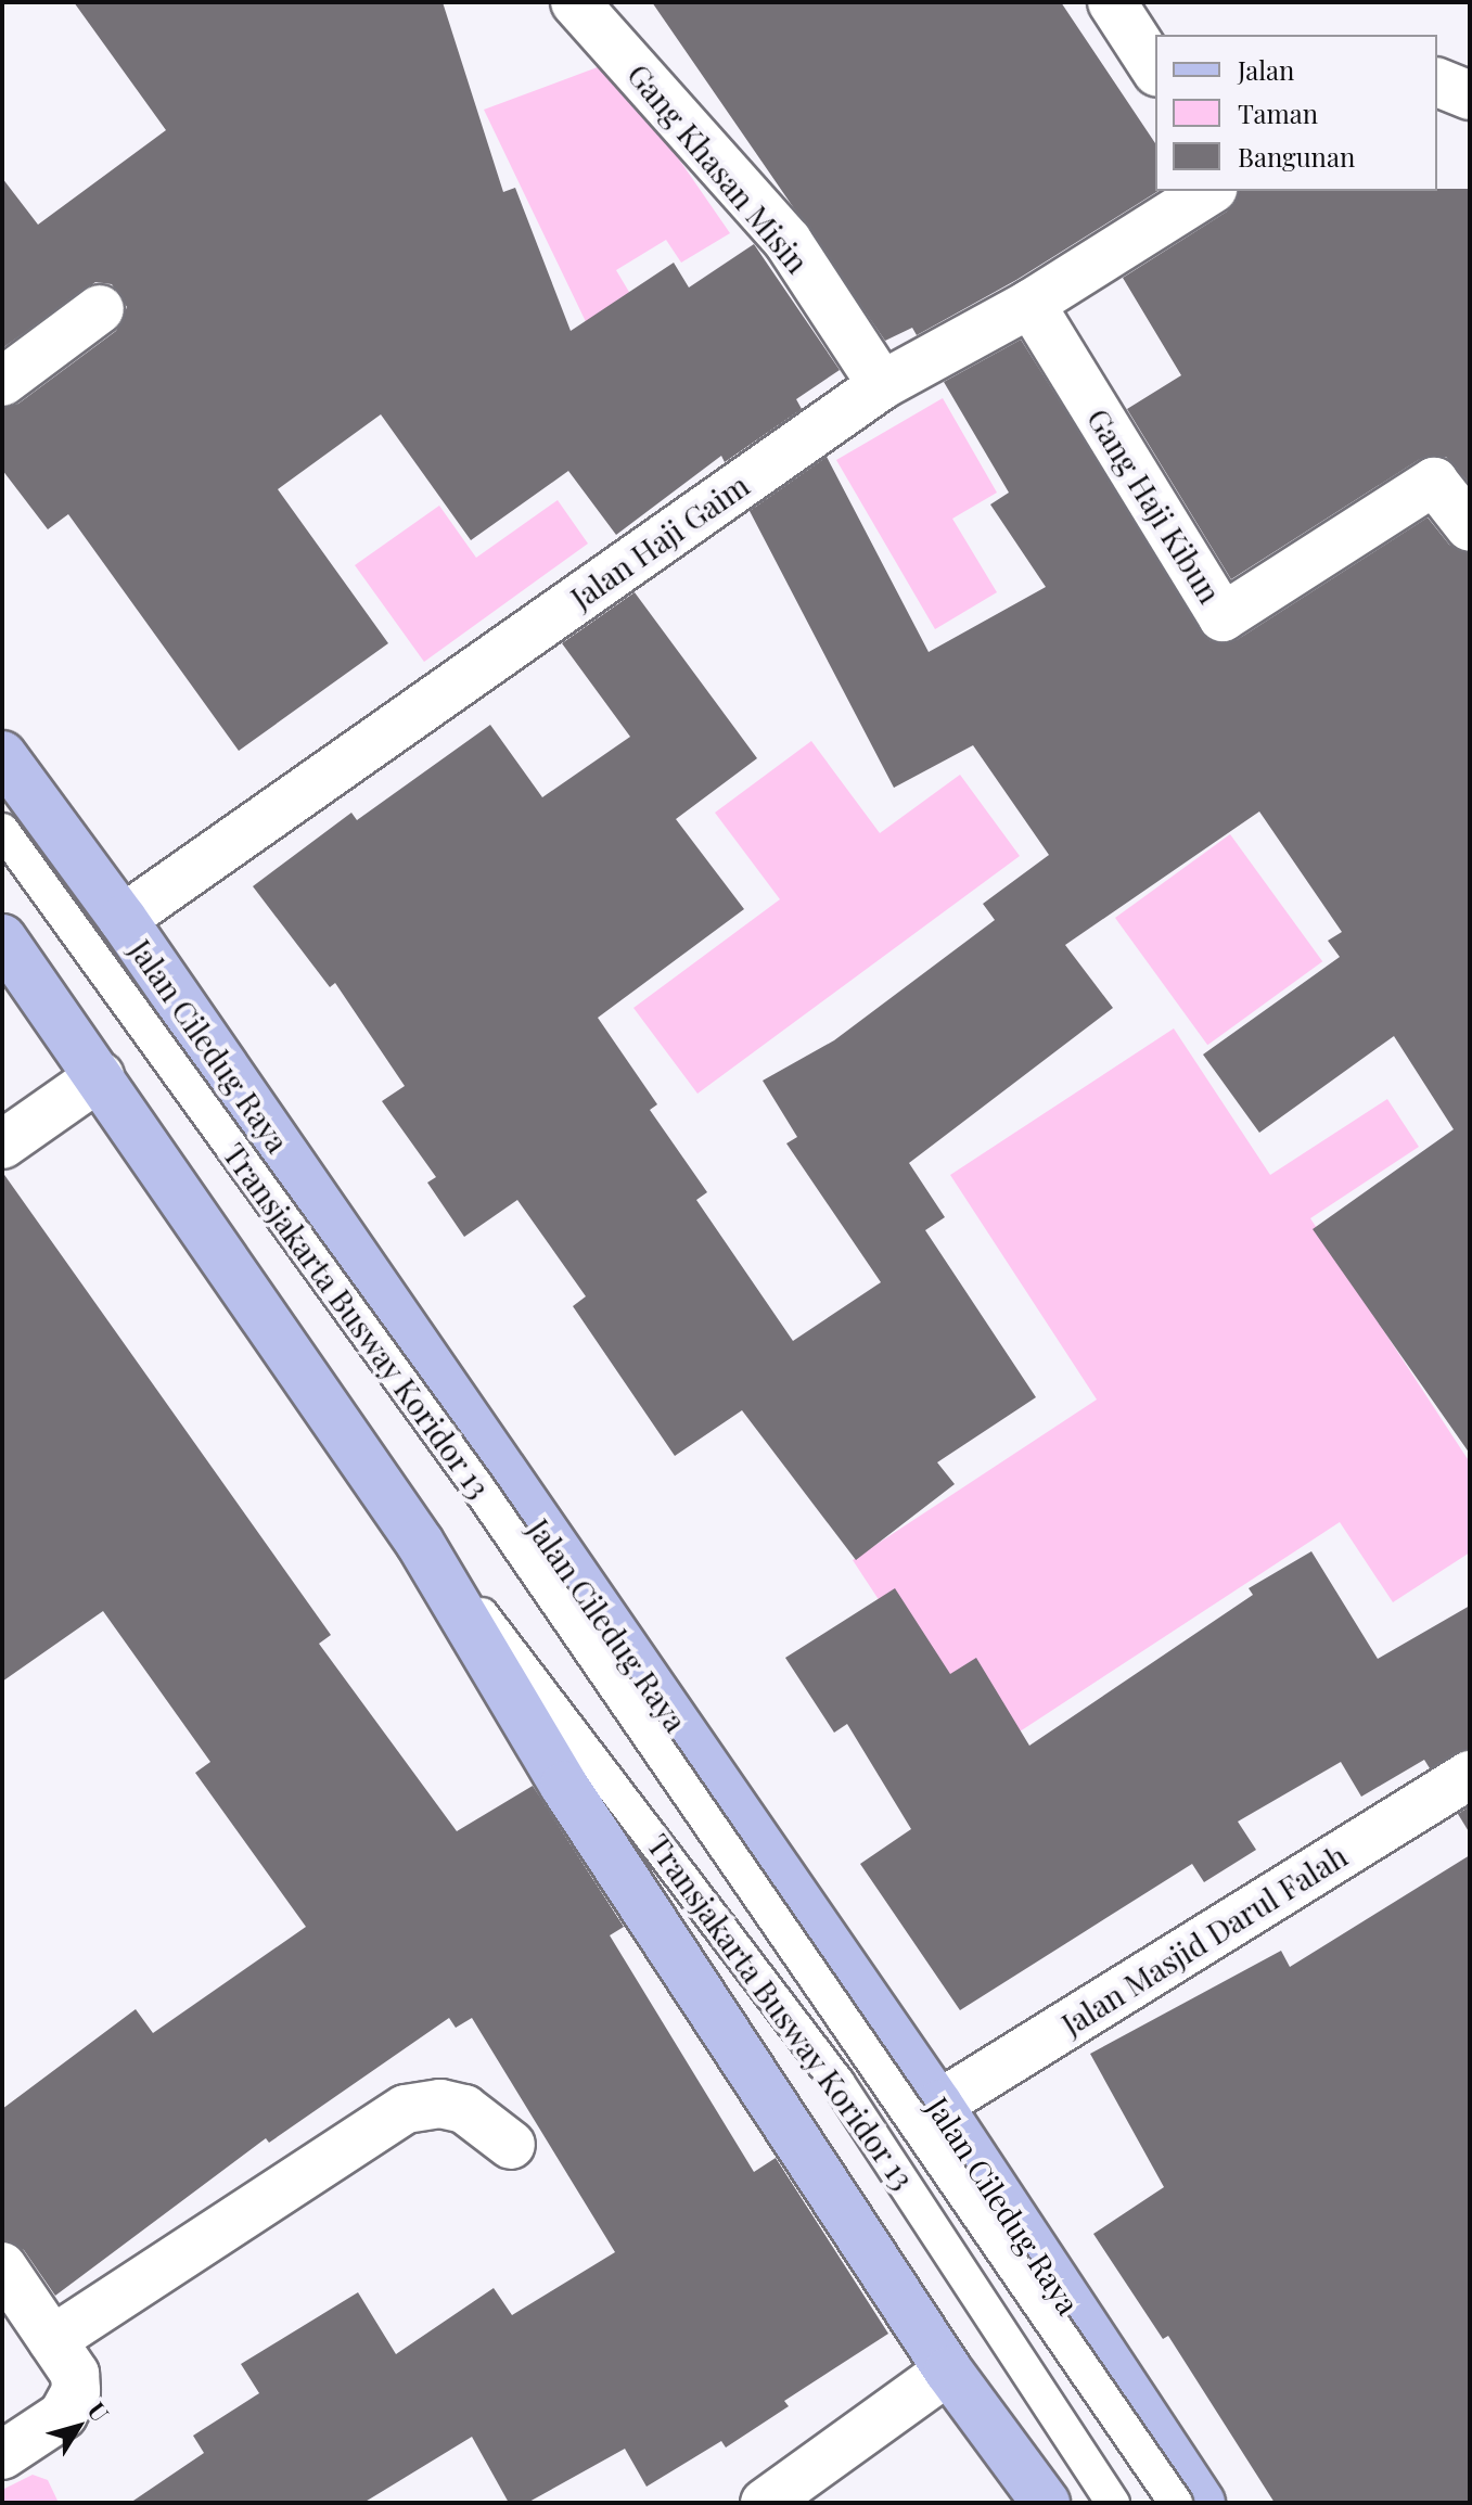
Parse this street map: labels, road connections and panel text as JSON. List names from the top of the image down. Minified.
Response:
{"streets":{"main road":["Jalan Ciledug Raya"],"street":["Gang Khasan Misin","Gang Haji Kibun","Jalan Haji Gaim","Jalan Masjid Darul Falah"],"lane":["Transjakarta Busway Koridor 13"]},"crossings":[["Gang Khasan Misin","Jalan Haji Gaim"],["Gang Haji Kibun","Jalan Haji Gaim"],["Jalan Haji Gaim","Jalan Ciledug Raya"],["Jalan Ciledug Raya","Transjakarta Busway Koridor 13"],["Jalan Ciledug Raya","Jalan Masjid Darul Falah"]],"legend":["Jalan","Taman","Bangunan"],"north":"top right"}
